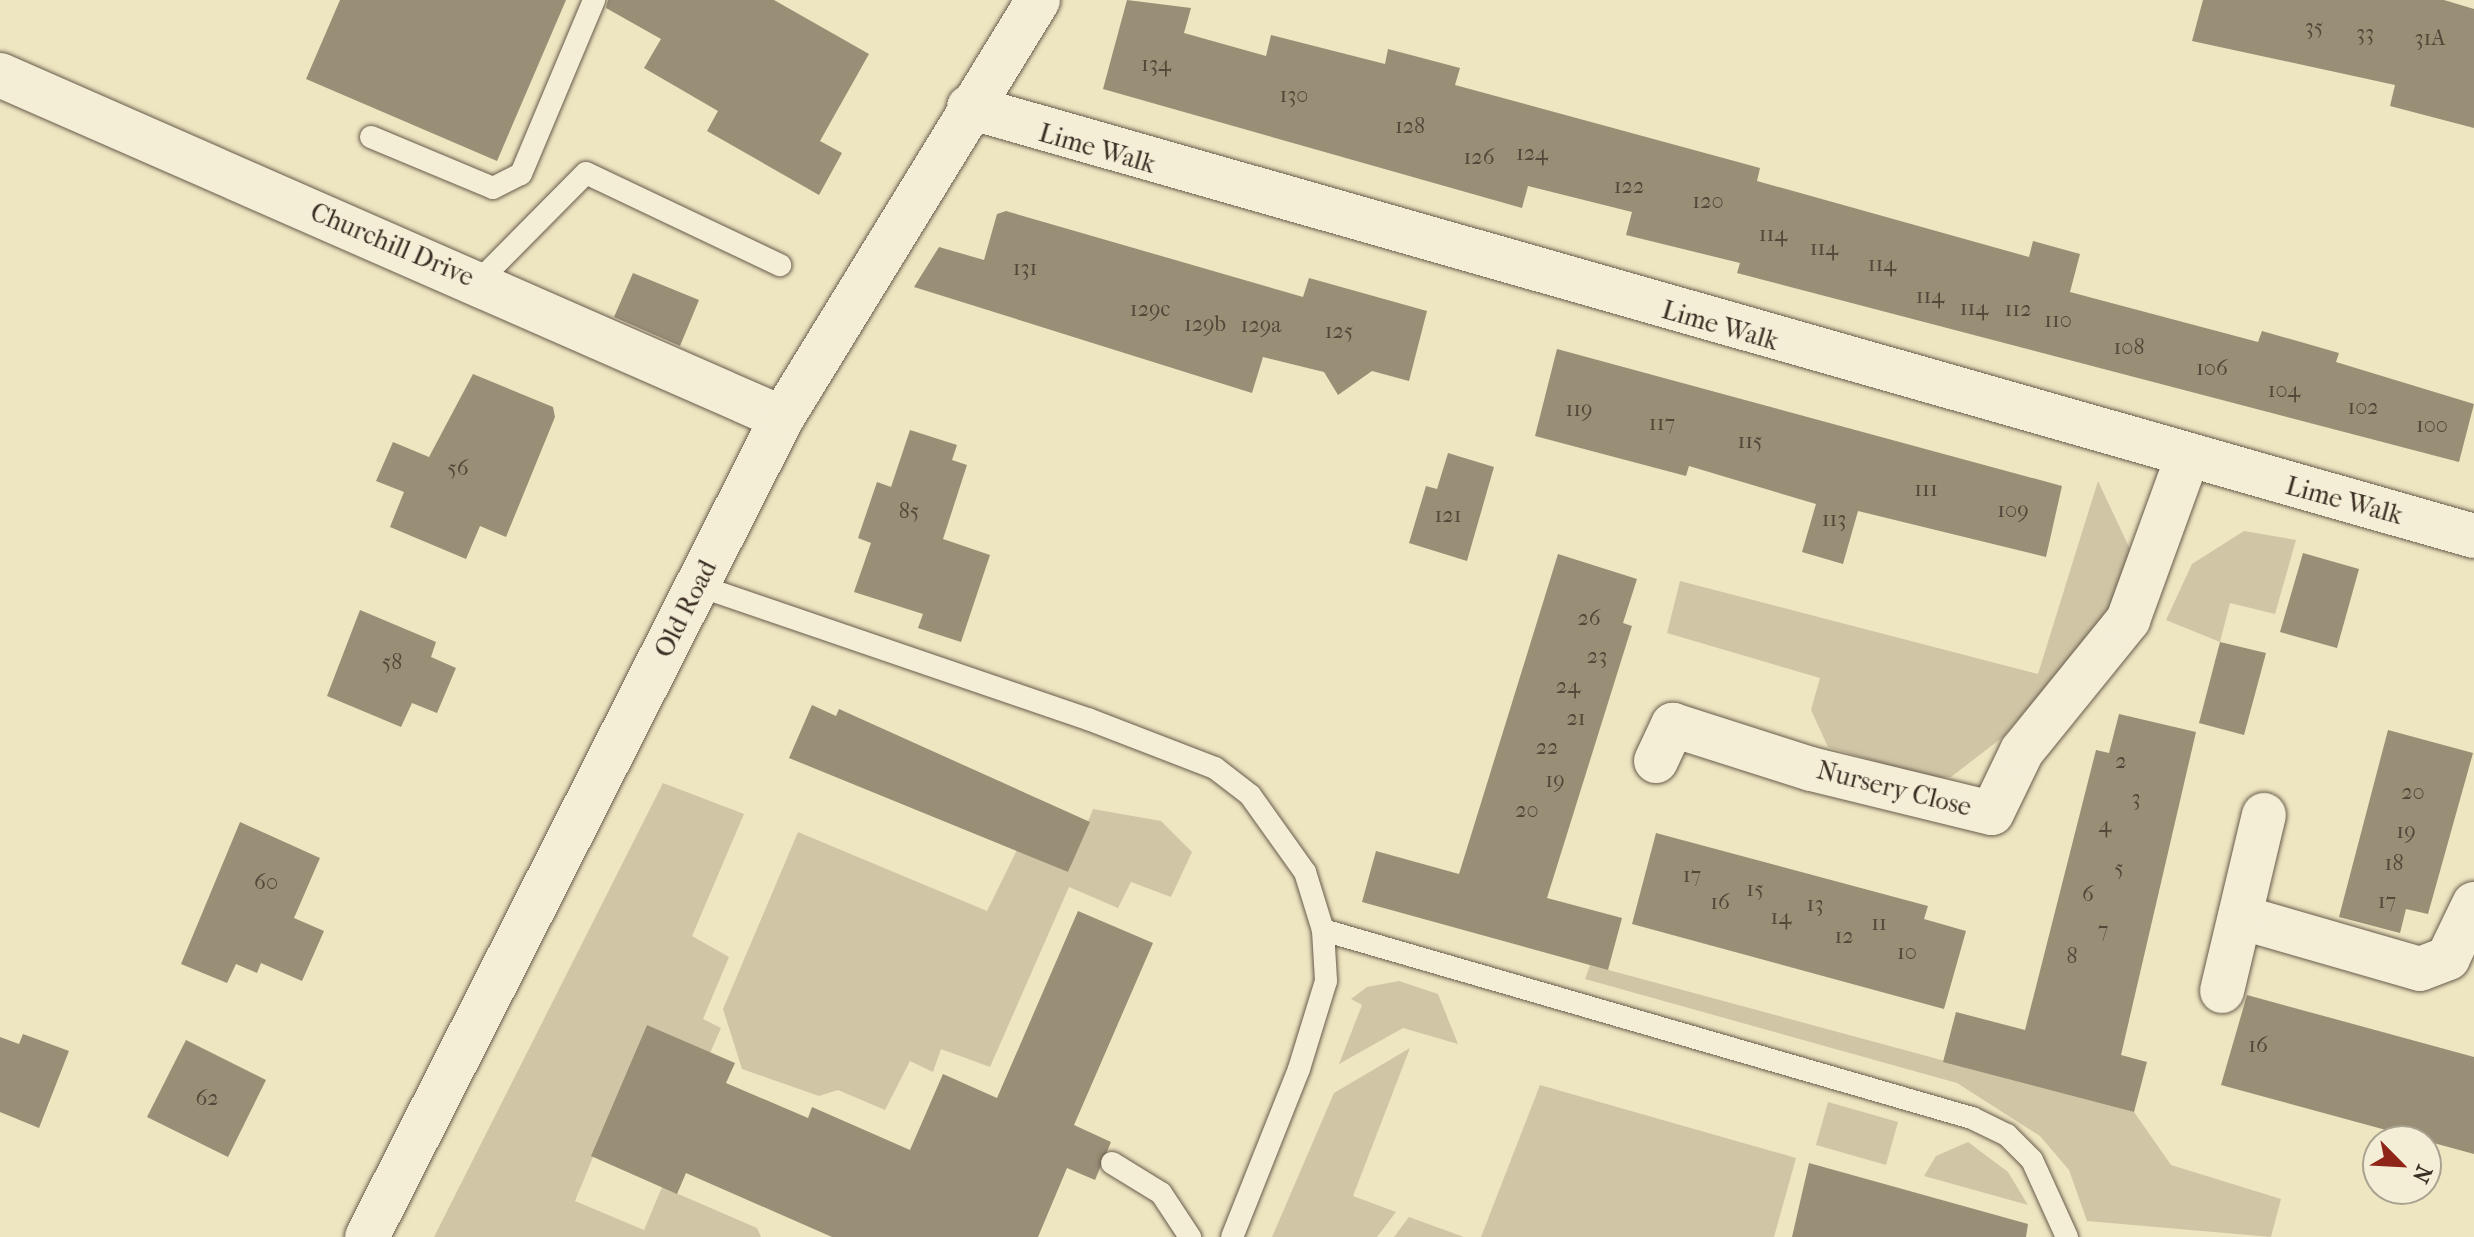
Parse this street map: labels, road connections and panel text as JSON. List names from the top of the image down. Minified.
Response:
{"streets":{"street":["Lime Walk","Churchill Drive","Old Road","Nursery Close"]},"crossings":[["Lime Walk","Old Road"],["Lime Walk","Nursery Close"],["Churchill Drive","Old Road"]],"house_numbers":["35","33","31A","134","130","128","124","126","122","120","114","114","114","131","114","114","129c","112","110","129b","129a","125","108","106","104","102","119","117","100","115","56","111","109","85","121","113","26","23","58","24","21","22","2","19","20","3","20","4","19","18","5","17","60","15","6","17","16","13","14","11","7","12","10","8","16","62"],"north":"bottom right"}
